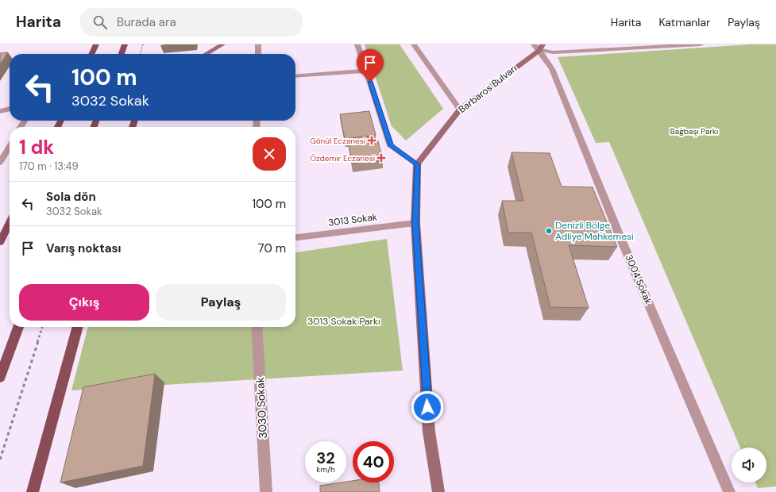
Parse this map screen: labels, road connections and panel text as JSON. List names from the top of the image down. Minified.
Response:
{"streets":{"street":["Barbaros Bulvarı","3013 Sokak","3004 Sokak","3030 Sokak"]},"crossings":[["Barbaros Bulvarı","3004 Sokak"]],"parks":["Bağbaşı Parkı","3013 Sokak Parkı"],"places":{"health":["Gönül Eczanesi","Özdemir Eczanesi"],"other":["Denizli Bölge Adliye Mahkemesi"]},"page":{"header":"Harita","search":"Burada ara","nav":["Harita","Katmanlar","Paylaş"],"turn":["100 m","3032 Sokak"],"heading":["1 dk","170 m · 13:49"],"list":[{"name":"Sola dön","note":"3032 Sokak","value":"100 m"},{"name":"Varış noktası","value":"70 m"}],"buttons":["Çıkış","Paylaş"],"speed":"32 km/h","limit":"40"}}
